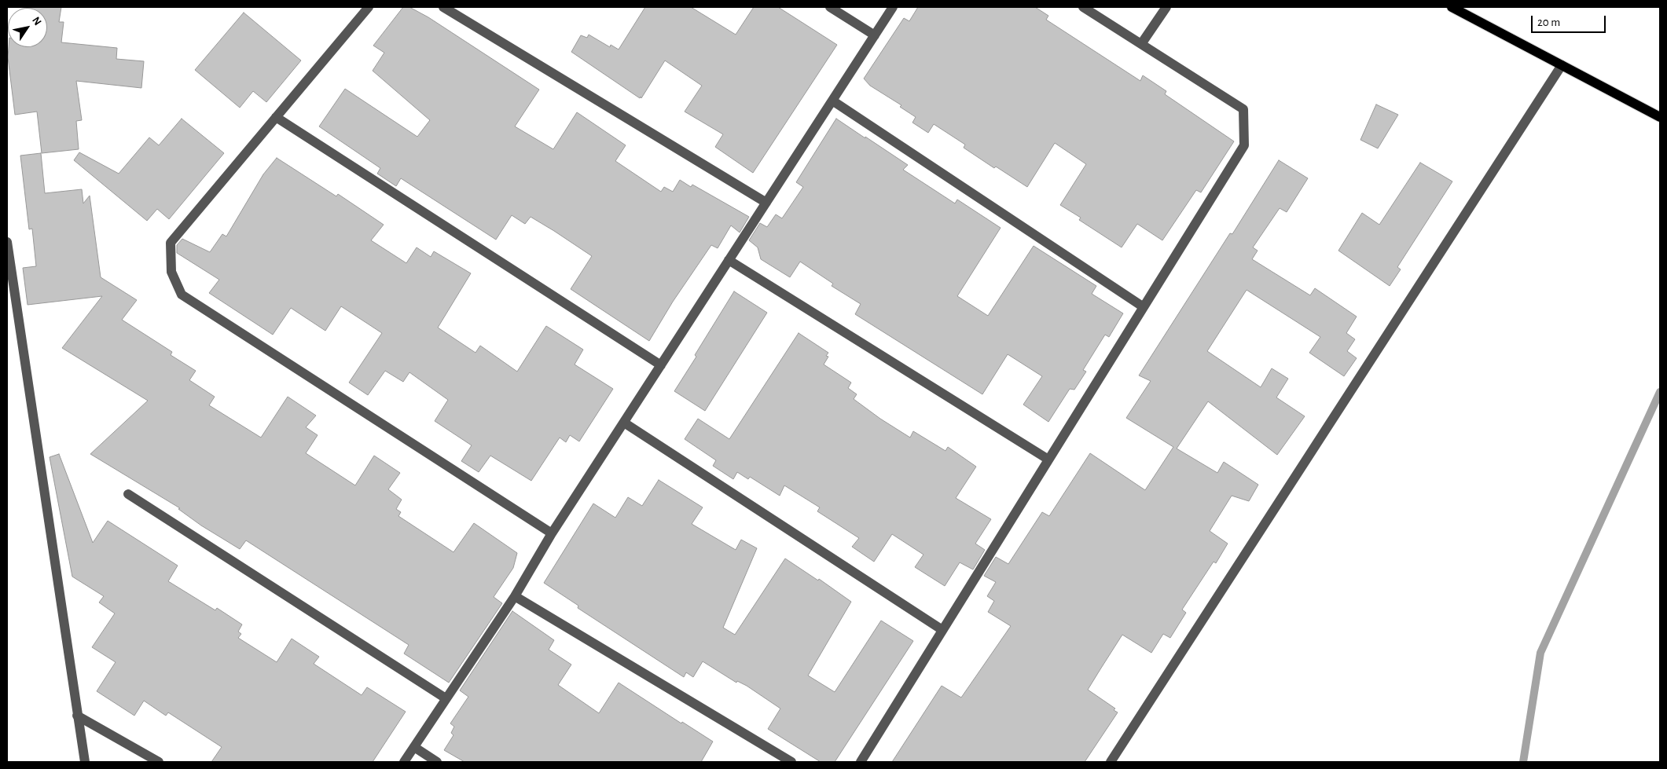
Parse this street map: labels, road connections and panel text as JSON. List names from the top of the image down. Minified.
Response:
{"scale_bar":"20 m","north":"top right"}
